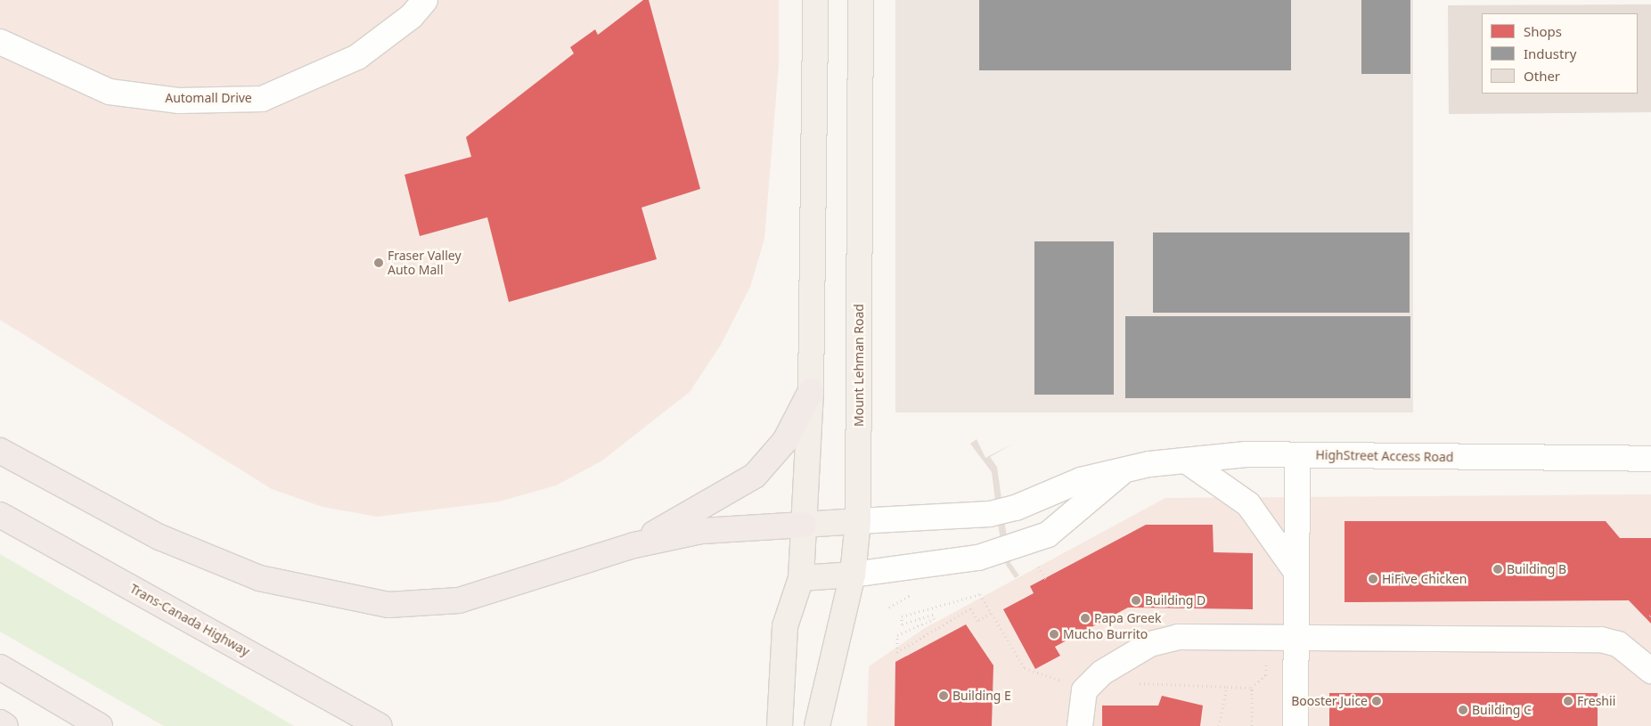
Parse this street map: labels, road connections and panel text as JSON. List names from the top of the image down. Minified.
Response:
{"streets":{"highway":["Trans-Canada Highway"],"main road":["Mount Lehman Road"],"street":["Automall Drive","HighStreet Access Road"]},"crossings":[["Mount Lehman Road","HighStreet Access Road"]],"places":["Fraser Valley Auto Mall","Building B","HiFive Chicken","Building D","Papa Greek","Mucho Burrito","Building E","Booster Juice","Freshii","Building C"],"legend":["Shops","Industry","Other"]}
